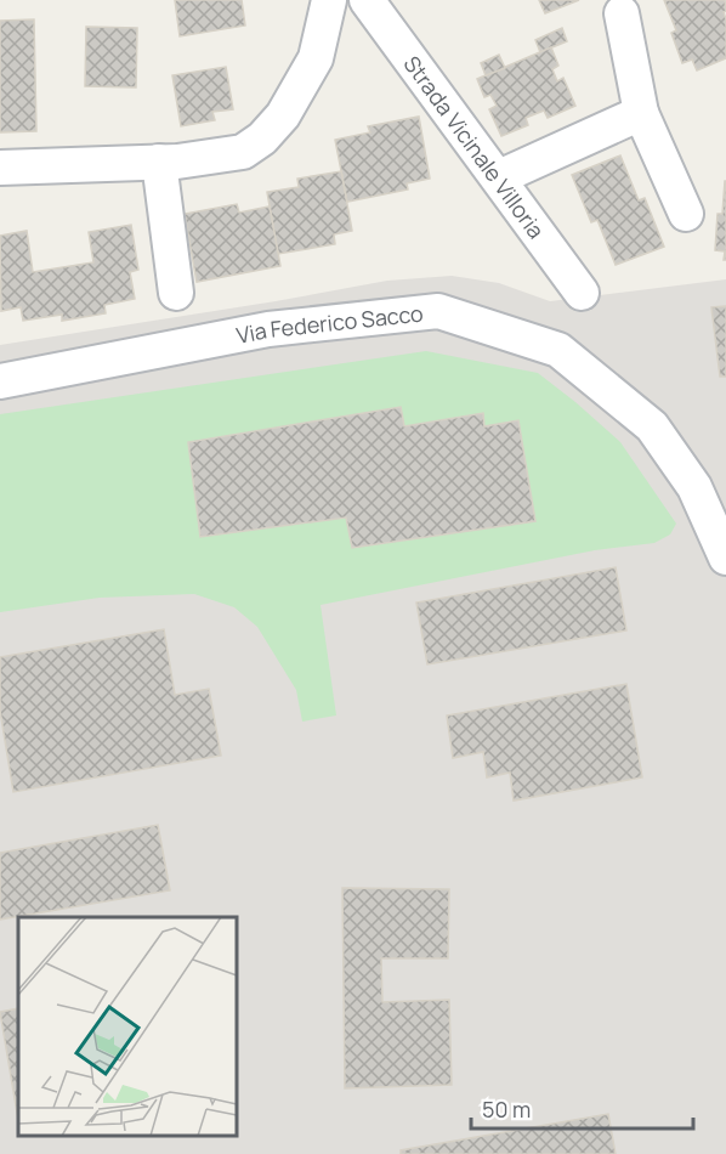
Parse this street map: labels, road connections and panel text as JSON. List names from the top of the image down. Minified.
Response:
{"streets":{"street":["Strada Vicinale Villoria","Via Federico Sacco"]},"scale_bar":"50 m"}
